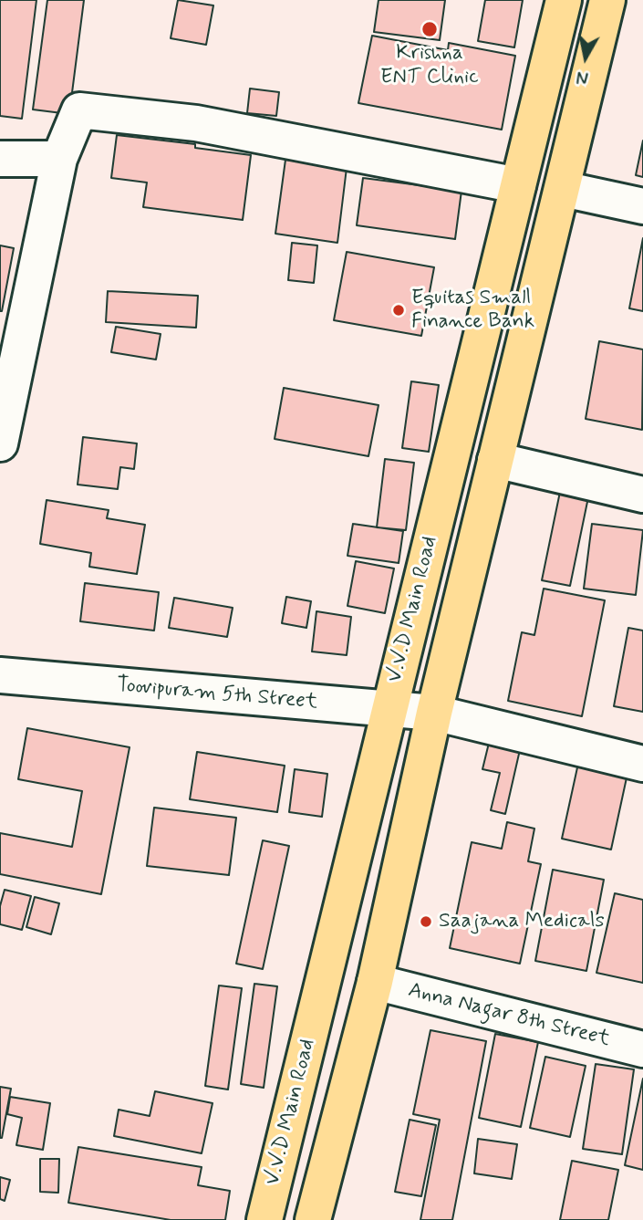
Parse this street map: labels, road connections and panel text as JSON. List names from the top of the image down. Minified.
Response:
{"streets":{"main road":["V.V.D Main Road"],"street":["Toovipuram 5th Street","Anna Nagar 8th Street"]},"crossings":[["V.V.D Main Road","Toovipuram 5th Street"]],"places":["Krishna ENT Clinic","Equitas Small Finance Bank","Saajana Medicals"],"north":"bottom"}
